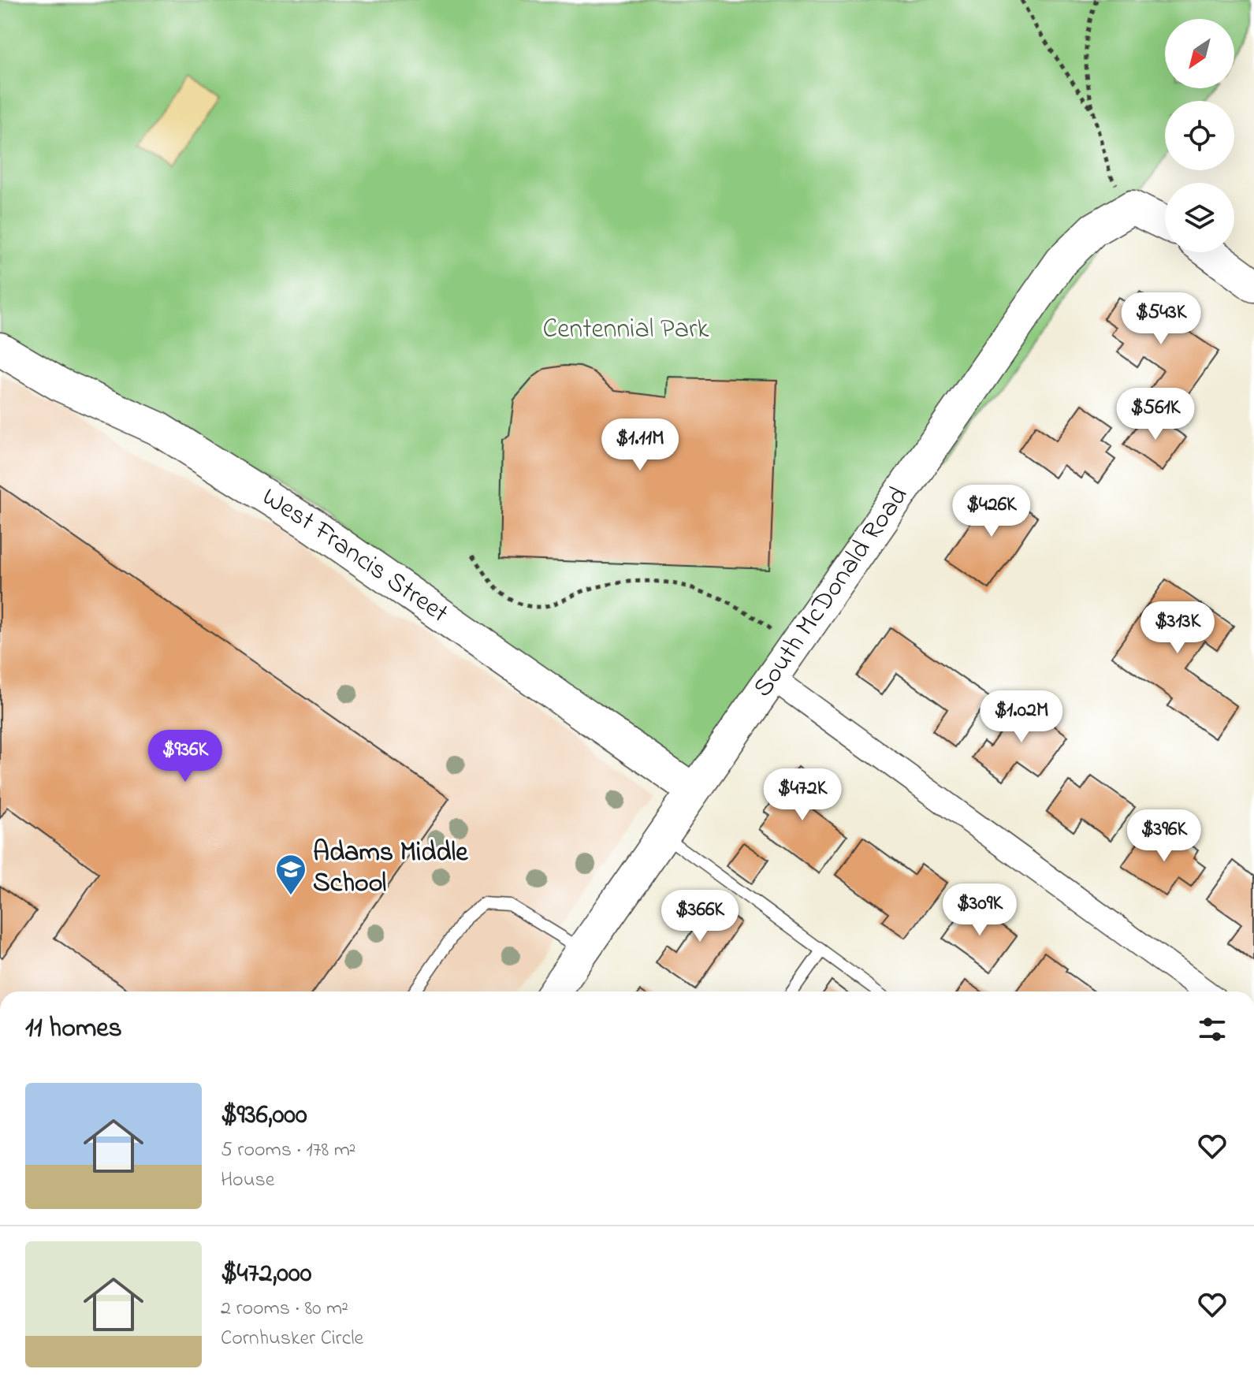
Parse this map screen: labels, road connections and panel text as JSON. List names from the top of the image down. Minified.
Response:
{"streets":{"street":["West Francis Street","South McDonald Road"]},"crossings":[["West Francis Street","South McDonald Road"]],"parks":["Centennial Park"],"places":{"school or university":["Adams Middle School"]},"north":"bottom left","page":{"price":["$543K","$561K","$1.11M","$426K","$313K","$1.02M","$936K","$472K","$396K","$309K","$366K"],"heading":"11 homes","list":[{"name":"$936,000","note":"5 rooms · 178 m² · House"},{"name":"$472,000","note":"2 rooms · 80 m² · Cornhusker Circle"}]}}
